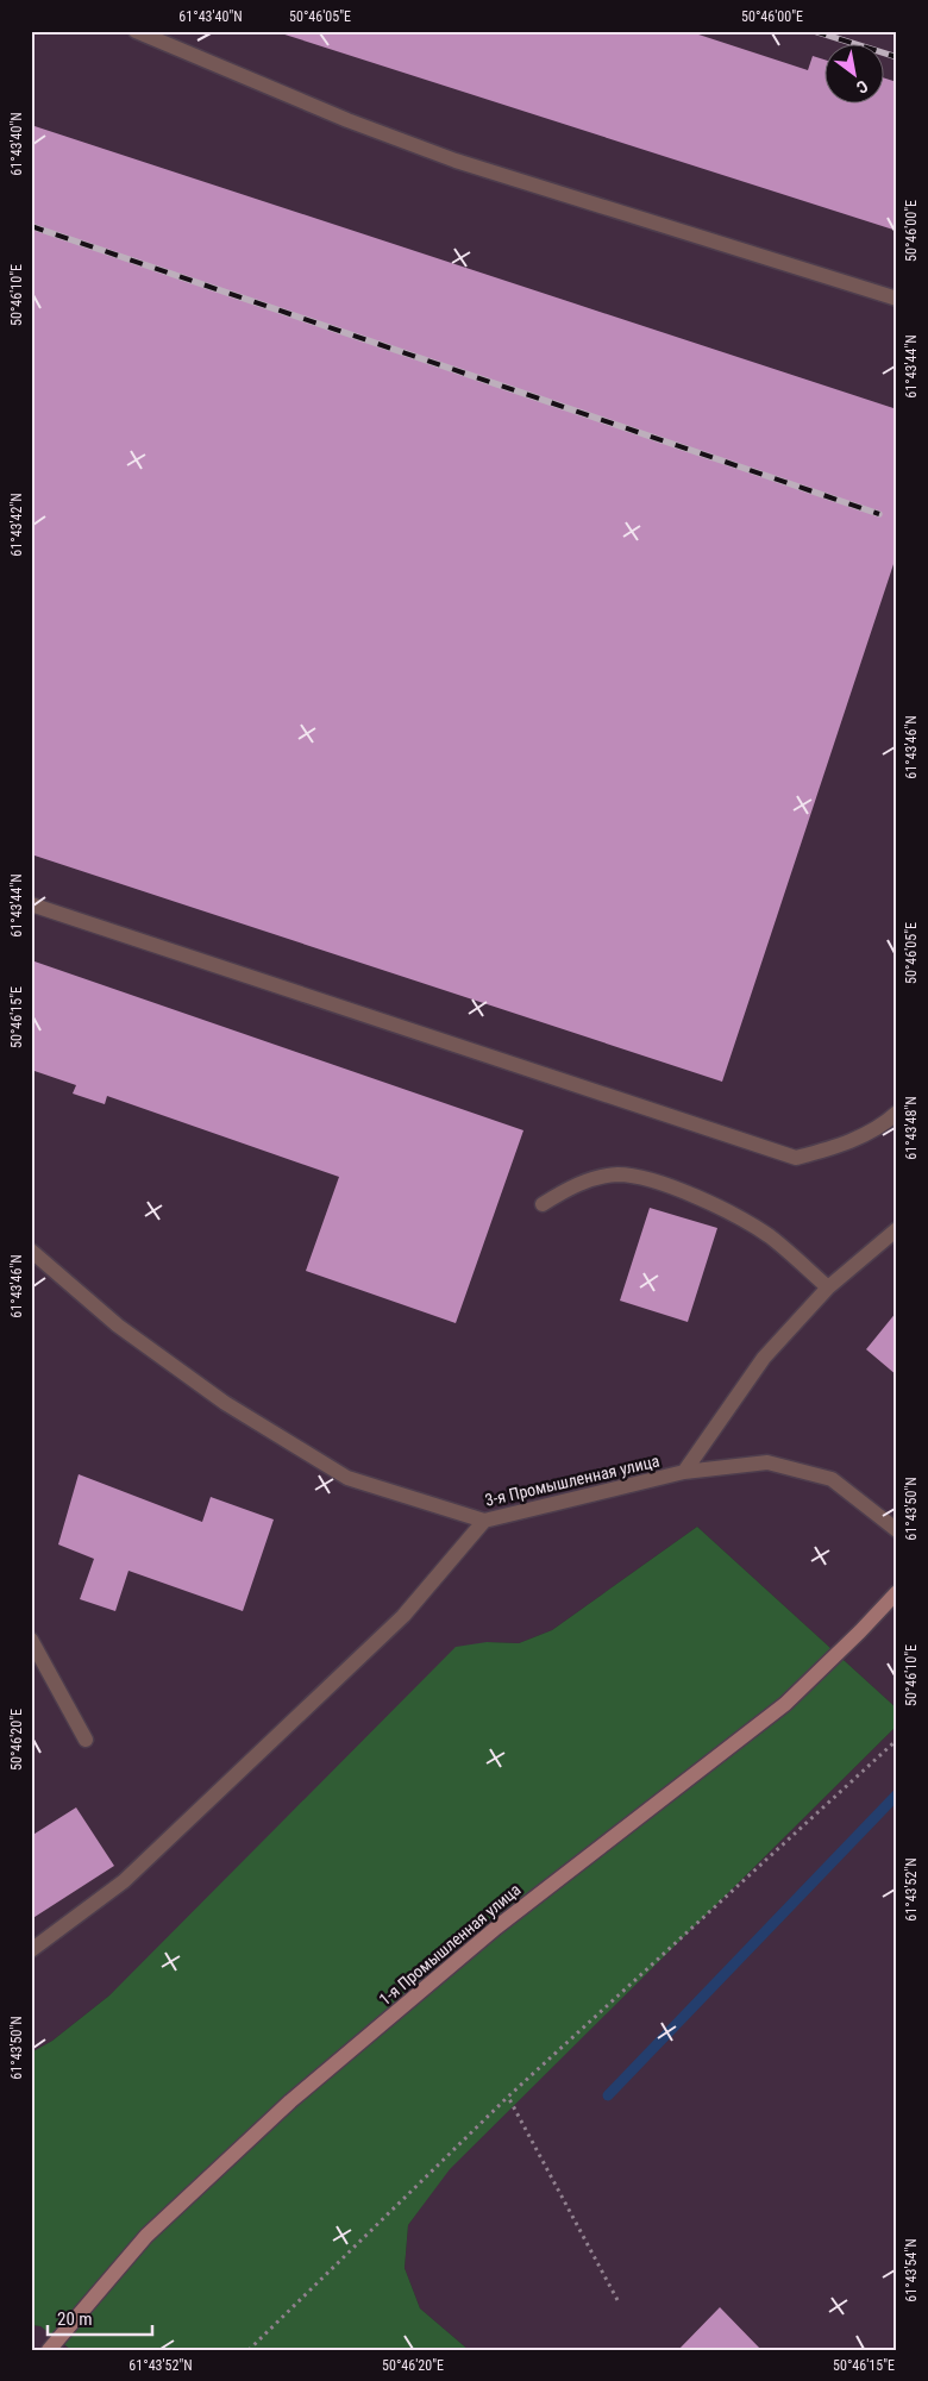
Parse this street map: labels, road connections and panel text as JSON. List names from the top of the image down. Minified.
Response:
{"streets":{"main road":["1-я Промышленная улица"],"lane":["3-я Промышленная улица"]},"scale_bar":"20 m","north":"bottom right","coordinates":["61°43'40\"N","50°46'05\"E","50°46'00\"E","50°46'10\"E","61°43'44\"N","61°43'42\"N","61°43'46\"N","50°46'15\"E","61°43'48\"N","61°43'50\"N","50°46'20\"E","61°43'52\"N","61°43'54\"N"]}
